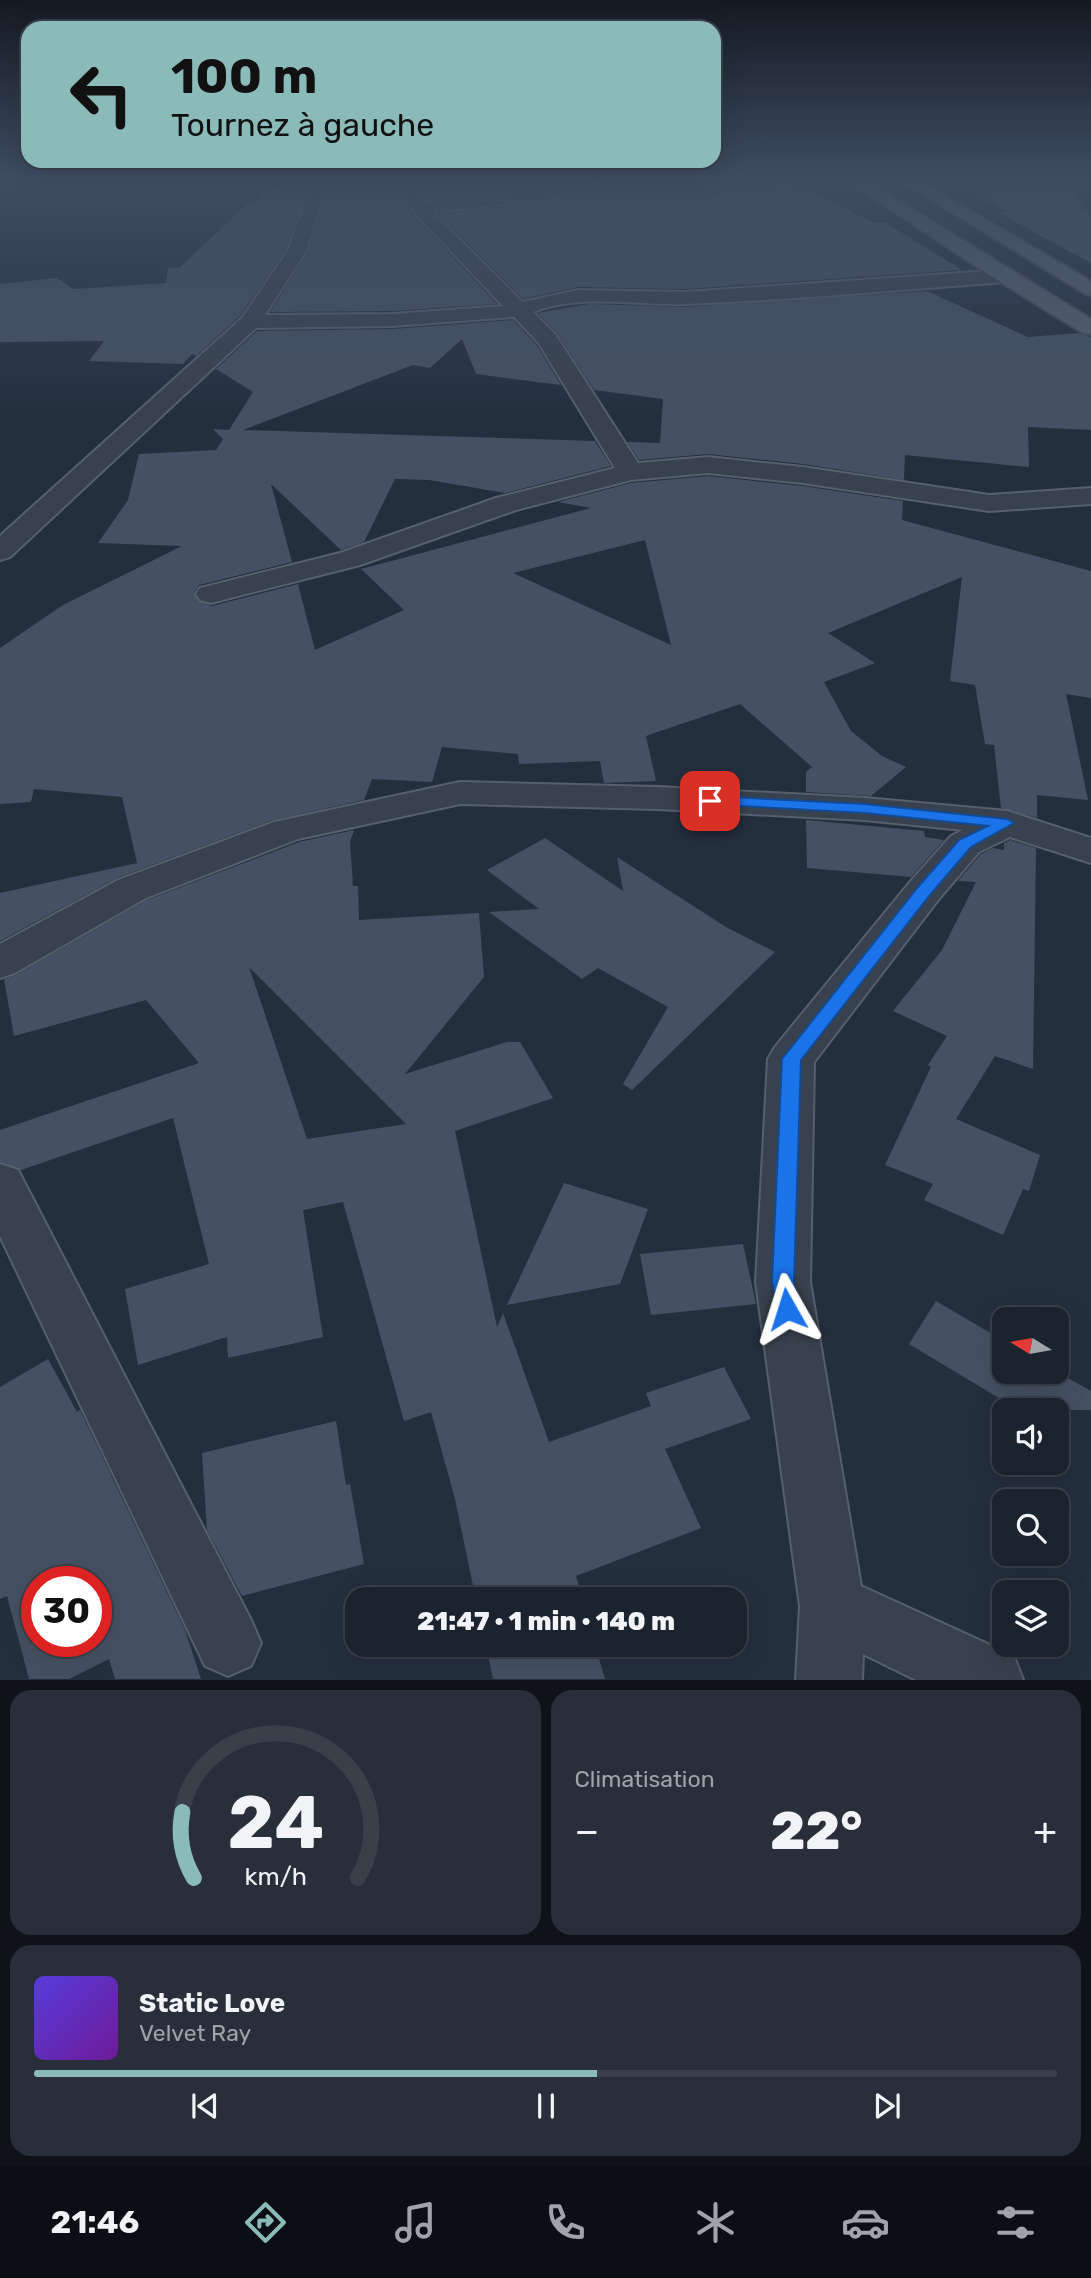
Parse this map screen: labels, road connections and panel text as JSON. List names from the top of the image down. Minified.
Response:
{"north":"left","page":{"turn":["100 m","Tournez à gauche"],"limit":"30","trip":"21:47 · 1 min · 140 m","tile":"Climatisation","heat":["−","22°","+"],"song":["Static Love","Velvet Ray"],"tabs":"21:46","gauge":["24","km/h"]}}
